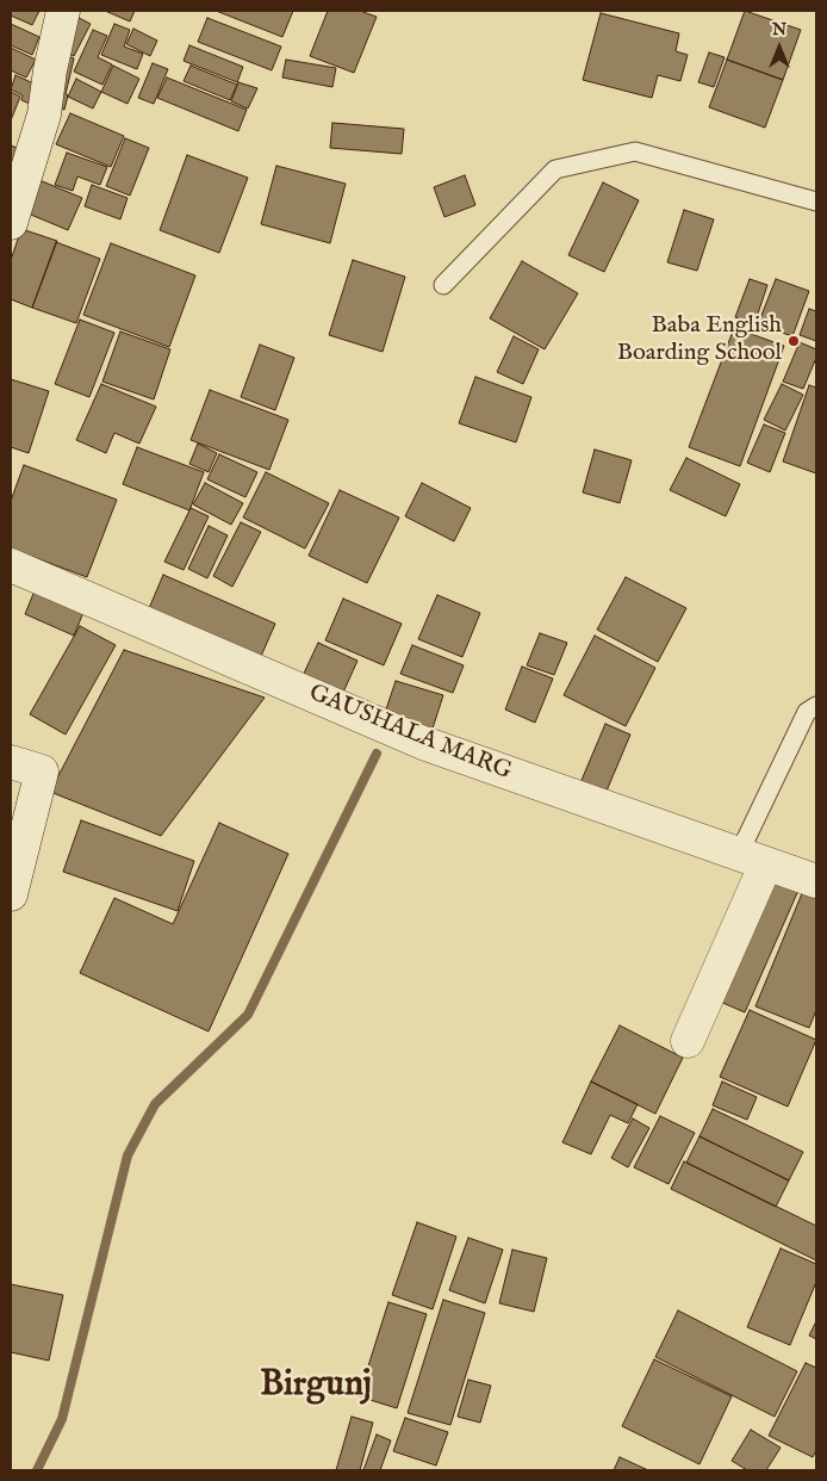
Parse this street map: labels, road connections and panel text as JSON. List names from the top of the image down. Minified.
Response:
{"streets":{"street":["GAUSHALA MARG"]},"districts":["Birgunj"],"places":["Baba English Boarding School"],"north":"top"}
